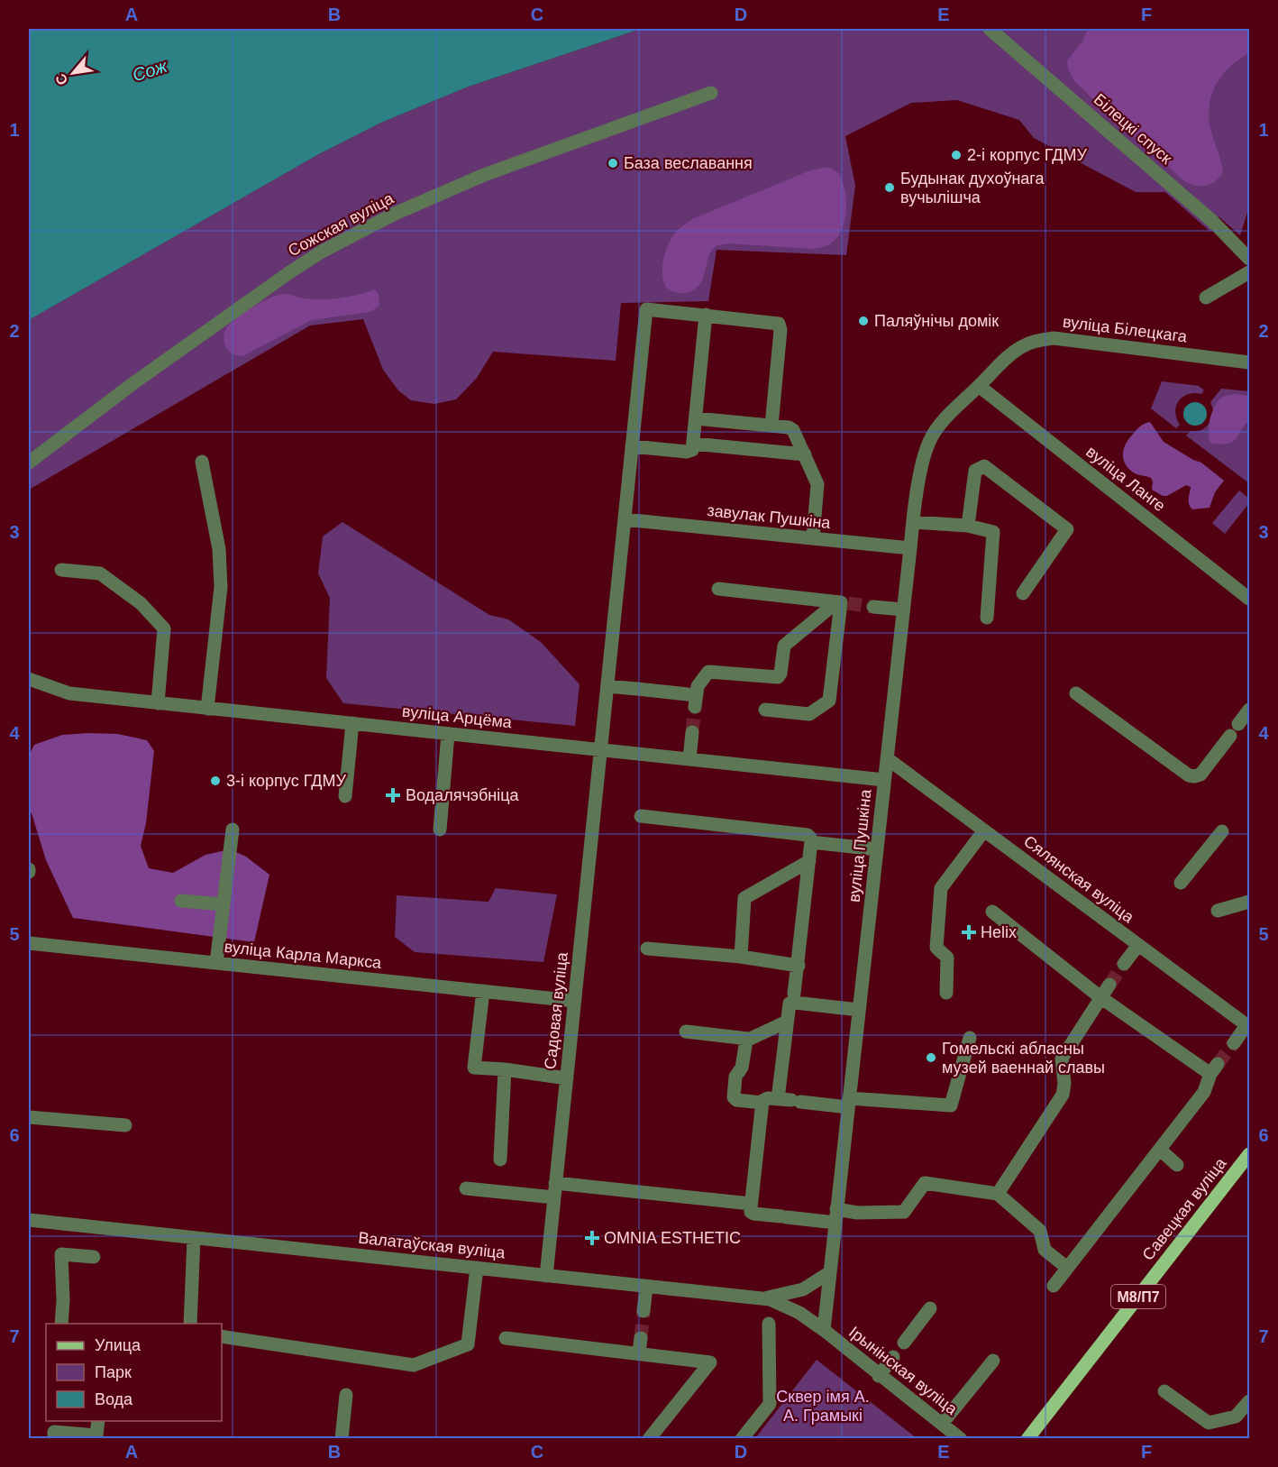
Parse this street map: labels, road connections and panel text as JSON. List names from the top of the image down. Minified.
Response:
{"streets":{"main road":["Савецкая вуліца","М8/П7"],"street":["Білецкі спуск","Сожская вуліца","вуліца Білецкага","вуліца Ланге","завулак Пушкіна","вуліца Арцёма","вуліца Пушкіна","Сялянская вуліца","вуліца Карла Маркса","Садовая вуліца","Валатаўская вуліца","Ірынінская вуліца"]},"crossings":[["вуліца Білецкага","вуліца Ланге"],["вуліца Білецкага","вуліца Пушкіна"],["вуліца Ланге","вуліца Пушкіна"],["завулак Пушкіна","вуліца Пушкіна"],["вуліца Арцёма","вуліца Пушкіна"],["вуліца Арцёма","Садовая вуліца"],["вуліца Пушкіна","Сялянская вуліца"],["вуліца Пушкіна","Валатаўская вуліца"],["вуліца Пушкіна","Ірынінская вуліца"],["вуліца Карла Маркса","Садовая вуліца"],["Садовая вуліца","Валатаўская вуліца"],["Валатаўская вуліца","Ірынінская вуліца"]],"water":["Сож"],"parks":["Сквер імя А. А. Грамыкі"],"places":{"other":["2-і корпус ГДМУ","База веславання","Будынак духоўнага вучылішча","Паляўнічы домік","3-і корпус ГДМУ","Гомельскі абласны музей ваеннай славы"],"health":["Водалячэбніца","Helix","OMNIA ESTHETIC"]},"legend":["Улица","Парк","Вода"],"north":"bottom left","grid":{"columns":["A","B","C","D","E","F"],"rows":["1","2","3","4","5","6","7"]}}
